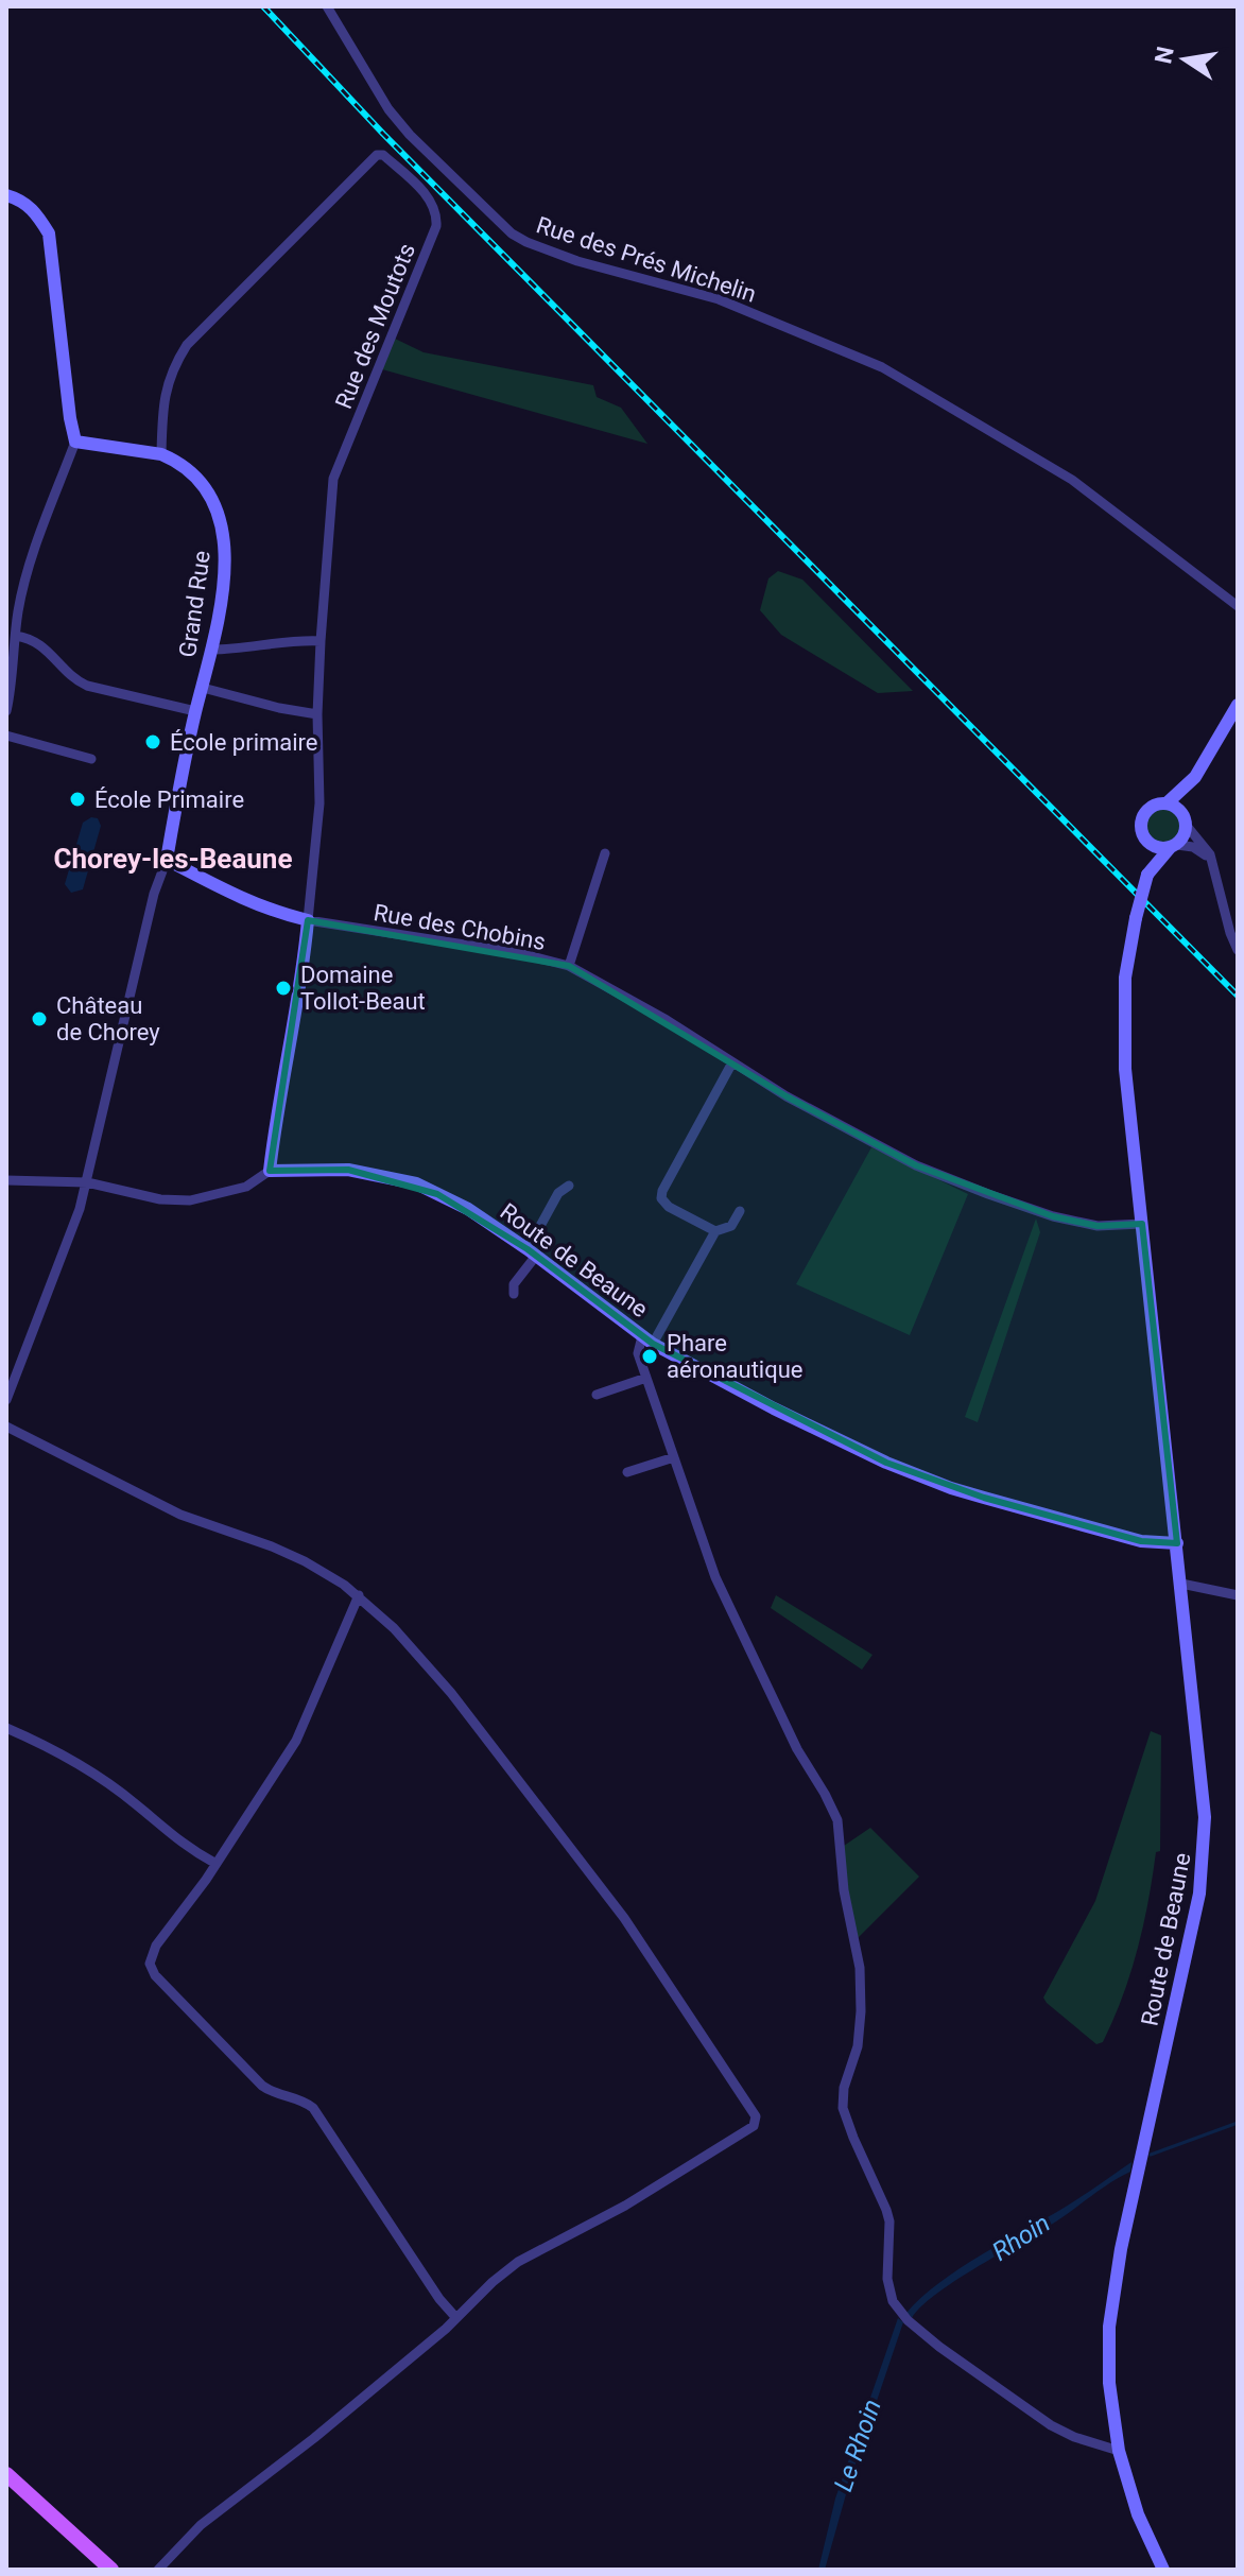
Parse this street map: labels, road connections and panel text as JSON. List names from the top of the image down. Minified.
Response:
{"streets":{"street":["Rue des Prés Michelin","Rue des Moutots","Grand Rue","Rue des Chobins","Route de Beaune"]},"crossings":[["Rue des Moutots","Grand Rue"],["Rue des Moutots","Rue des Chobins"],["Rue des Chobins","Route de Beaune"]],"districts":["Chorey-les-Beaune"],"water":["Rhoin","Le Rhoin"],"places":["École primaire","École Primaire","Domaine Tollot-Beaut","Château de Chorey","Phare aéronautique"],"north":"left"}
